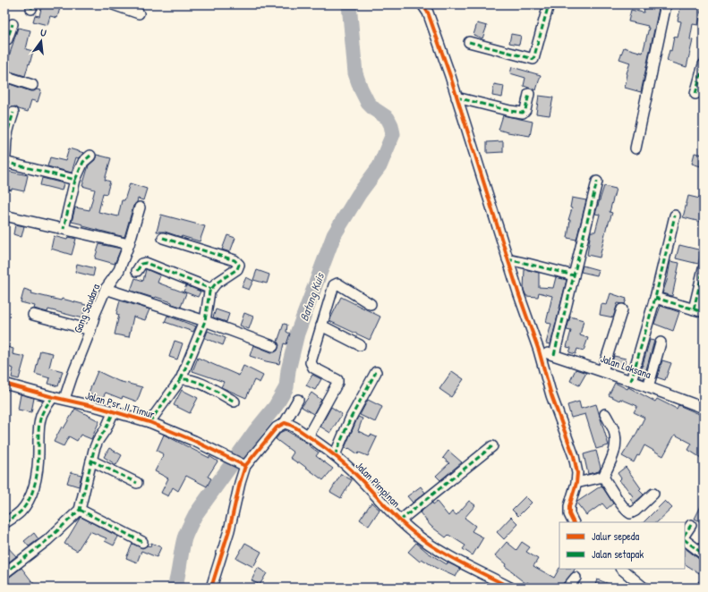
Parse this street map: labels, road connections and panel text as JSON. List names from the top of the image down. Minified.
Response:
{"streets":{"street":["Gang Saudara","Jalan Laksana","Jalan Psr. II Timur","Jalan Pimpinan"]},"crossings":[["Gang Saudara","Jalan Psr. II Timur"]],"water":["Batang Kuis"],"legend":["Jalur sepeda","Jalan setapak"],"north":"top"}
